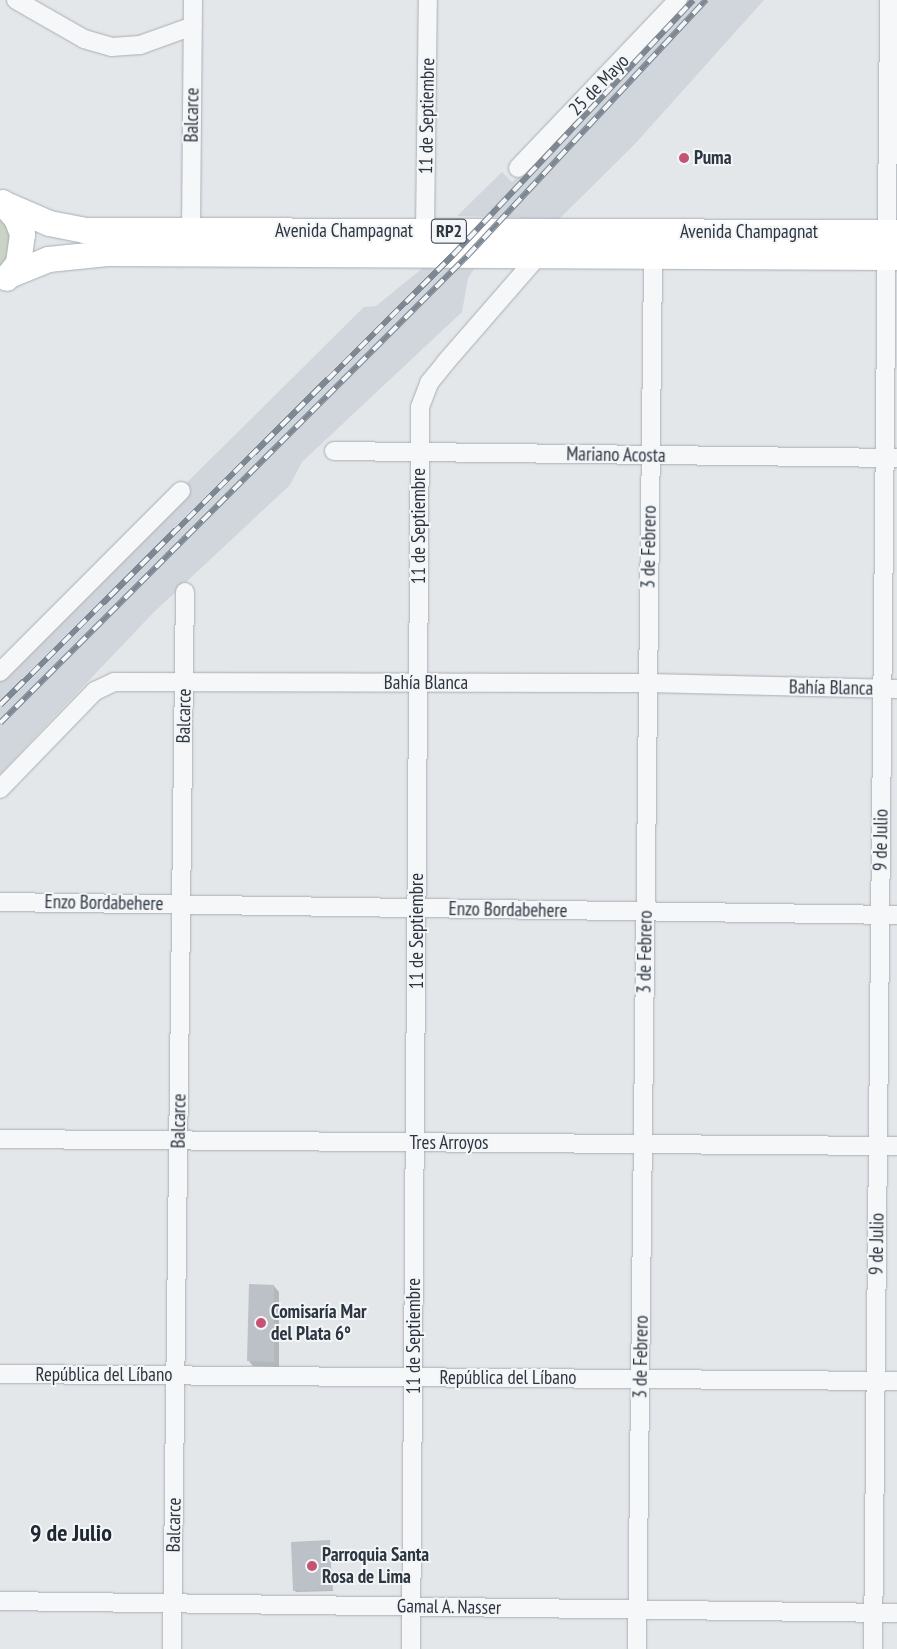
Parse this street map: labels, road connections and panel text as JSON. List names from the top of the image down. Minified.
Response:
{"streets":{"highway":["Avenida Champagnat","RP2"],"street":["25 de Mayo","Balcarce","11 de Septiembre","Mariano Acosta","3 de Febrero","Bahía Blanca","9 de Julio","Enzo Bordabehere","Tres Arroyos","República del Líbano","Gamal A. Nasser"]},"crossings":[["Balcarce","Avenida Champagnat"],["Balcarce","Bahía Blanca"],["Balcarce","Enzo Bordabehere"],["Balcarce","Tres Arroyos"],["Balcarce","República del Líbano"],["Balcarce","Gamal A. Nasser"],["11 de Septiembre","Avenida Champagnat"],["11 de Septiembre","Mariano Acosta"],["11 de Septiembre","Bahía Blanca"],["11 de Septiembre","Enzo Bordabehere"],["11 de Septiembre","Tres Arroyos"],["11 de Septiembre","República del Líbano"],["11 de Septiembre","Gamal A. Nasser"],["Avenida Champagnat","RP2"],["Avenida Champagnat","3 de Febrero"],["Avenida Champagnat","9 de Julio"],["Mariano Acosta","3 de Febrero"],["Mariano Acosta","9 de Julio"],["3 de Febrero","Bahía Blanca"],["3 de Febrero","Enzo Bordabehere"],["3 de Febrero","Tres Arroyos"],["3 de Febrero","República del Líbano"],["3 de Febrero","Gamal A. Nasser"],["Bahía Blanca","9 de Julio"],["9 de Julio","Enzo Bordabehere"],["9 de Julio","Tres Arroyos"],["9 de Julio","República del Líbano"],["9 de Julio","Gamal A. Nasser"]],"districts":["9 de Julio"],"places":["Puma","Comisaría Mar del Plata 6°","Parroquia Santa Rosa de Lima"]}
